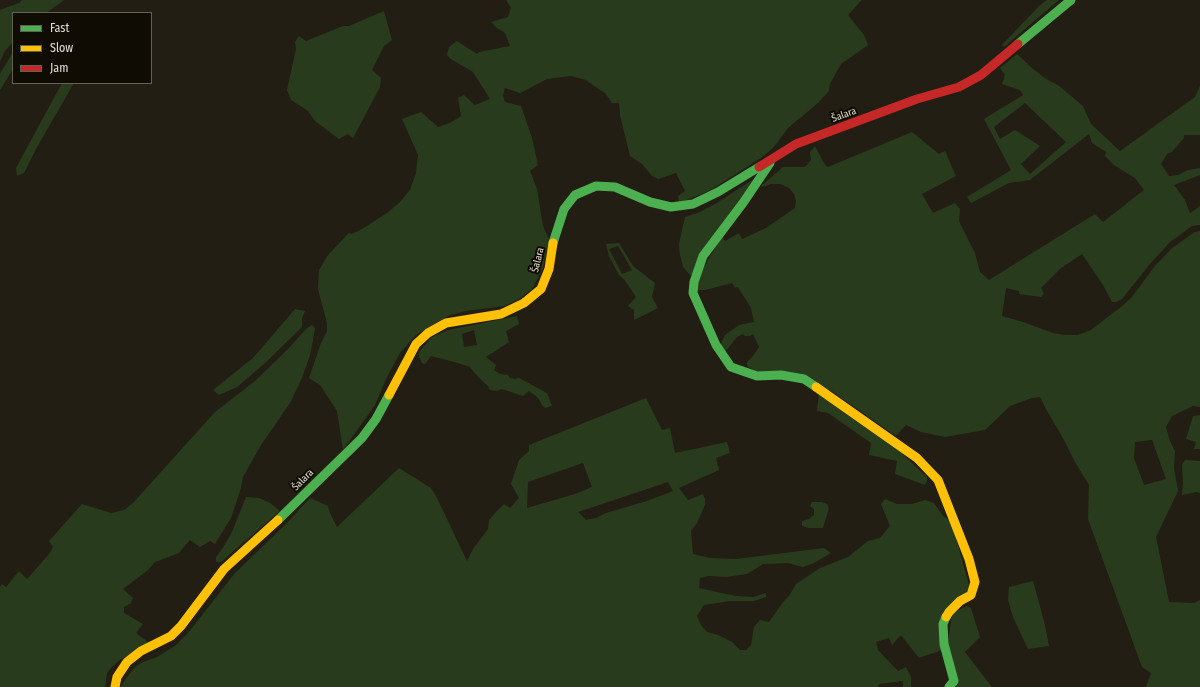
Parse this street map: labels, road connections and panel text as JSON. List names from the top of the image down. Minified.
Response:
{"streets":{"street":["Šalara"]},"legend":["Fast","Slow","Jam"]}
